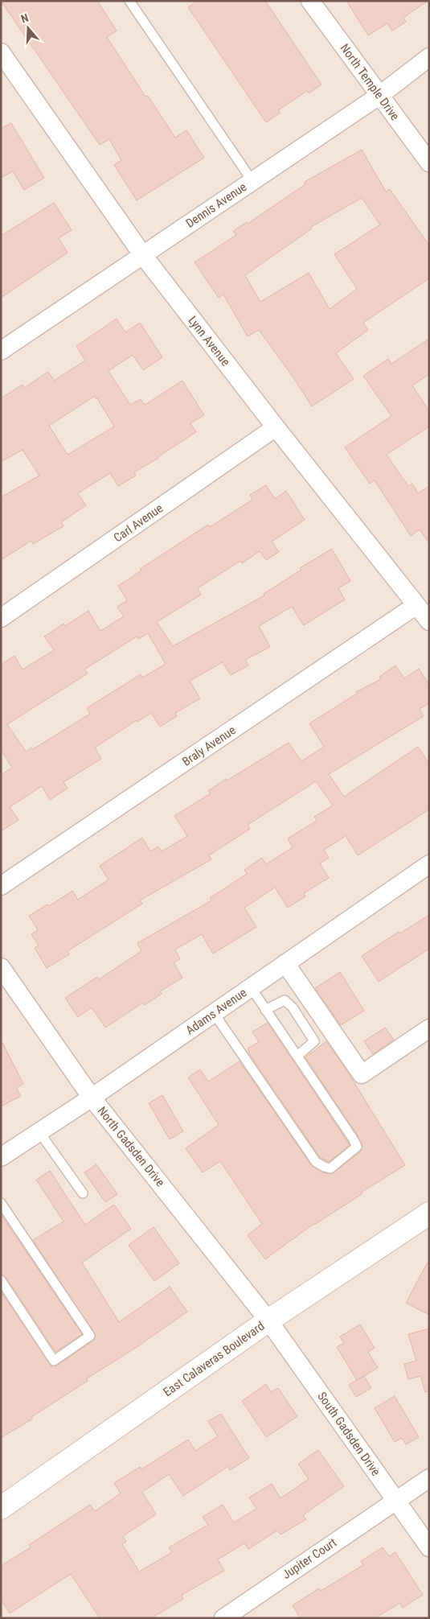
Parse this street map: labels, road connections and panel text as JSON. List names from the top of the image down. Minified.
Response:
{"streets":{"main road":["East Calaveras Boulevard"],"street":["North Temple Drive","Dennis Avenue","Lynn Avenue","Carl Avenue","Braly Avenue","Adams Avenue","North Gadsden Drive","South Gadsden Drive","Jupiter Court"]},"crossings":[["North Temple Drive","Dennis Avenue"],["Dennis Avenue","Lynn Avenue"],["Lynn Avenue","Carl Avenue"],["Lynn Avenue","Braly Avenue"],["Adams Avenue","North Gadsden Drive"],["North Gadsden Drive","East Calaveras Boulevard"],["North Gadsden Drive","South Gadsden Drive"],["East Calaveras Boulevard","South Gadsden Drive"],["South Gadsden Drive","Jupiter Court"]],"north":"top"}
